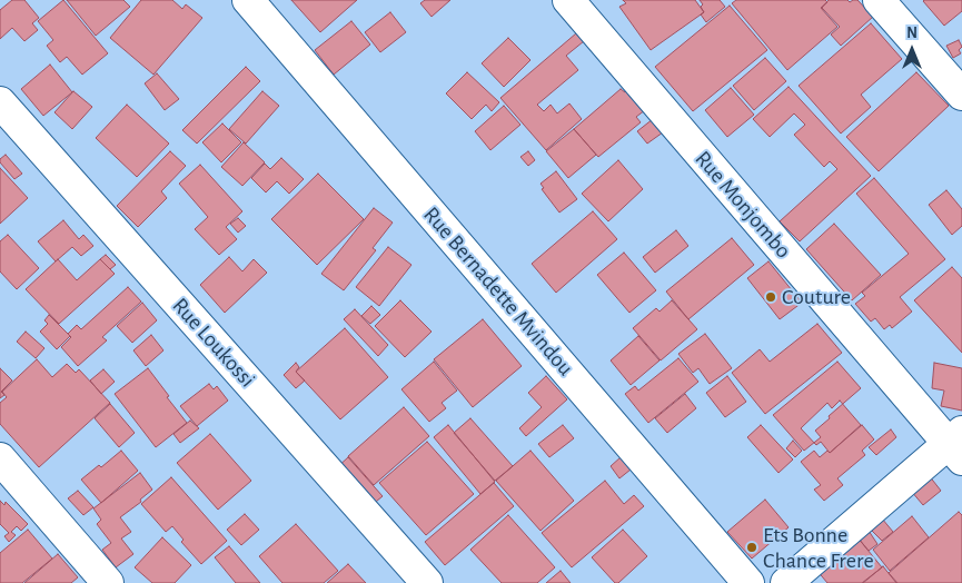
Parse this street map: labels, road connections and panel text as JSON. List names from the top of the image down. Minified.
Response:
{"streets":{"street":["Rue Monjombo","Rue Bernadette Mvindou","Rue Loukossi"]},"places":["Couture","Ets Bonne Chance Frere"],"north":"top"}
